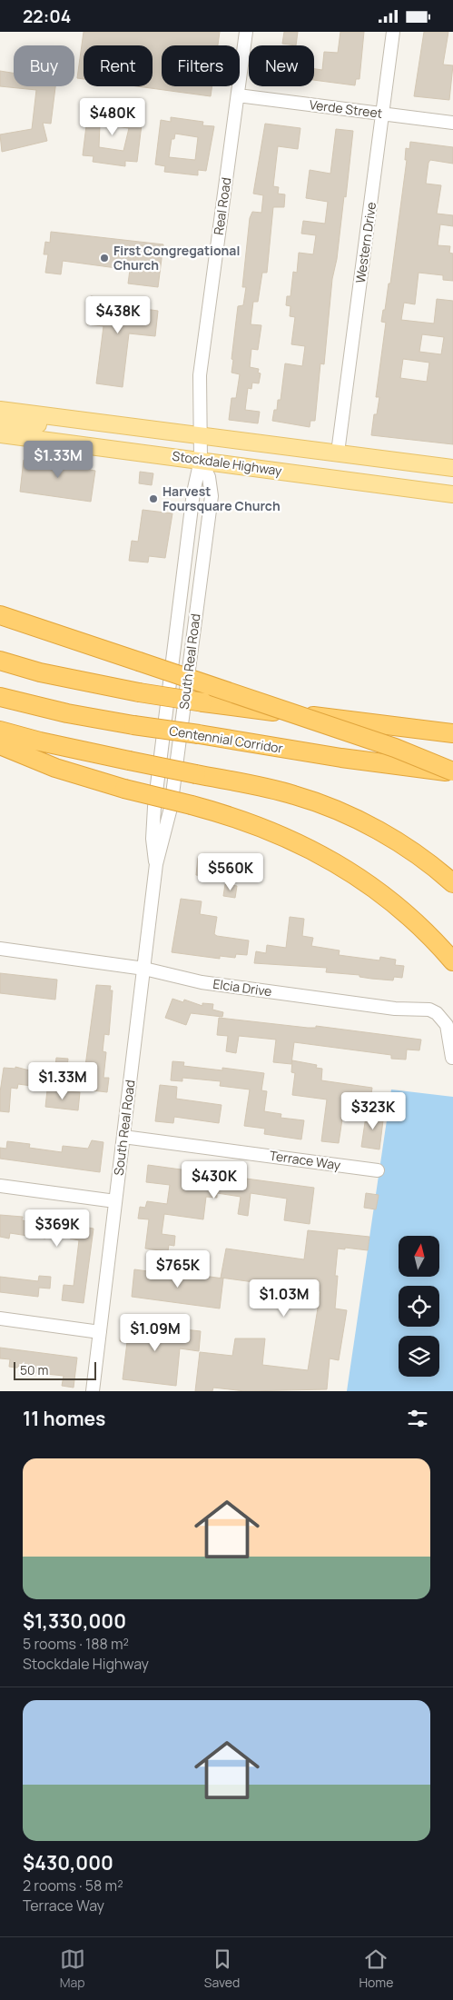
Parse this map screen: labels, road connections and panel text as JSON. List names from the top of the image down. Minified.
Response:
{"streets":{"highway":["Centennial Corridor"],"main road":["Stockdale Highway"],"street":["Verde Street","Real Road","Western Drive","South Real Road","Elcia Drive","Terrace Way"]},"crossings":[["Verde Street","Real Road"],["Verde Street","Western Drive"],["Real Road","Stockdale Highway"],["Real Road","South Real Road"],["Western Drive","Stockdale Highway"],["Stockdale Highway","South Real Road"],["South Real Road","Elcia Drive"],["South Real Road","Terrace Way"]],"places":["First Congregational Church","Harvest Foursquare Church"],"scale_bar":"50 m","north":"top","page":{"status":"22:04","chip":["Buy","Rent","Filters","New"],"price":["$480K","$438K","$1.33M","$560K","$1.33M","$323K","$430K","$369K","$765K","$1.03M","$1.09M"],"scale":"50 m","heading":"11 homes","list":[{"name":"$1,330,000","note":"5 rooms · 188 m² · Stockdale Highway"},{"name":"$430,000","note":"2 rooms · 58 m² · Terrace Way"}],"tabs":["Map","Saved","Home"]}}
